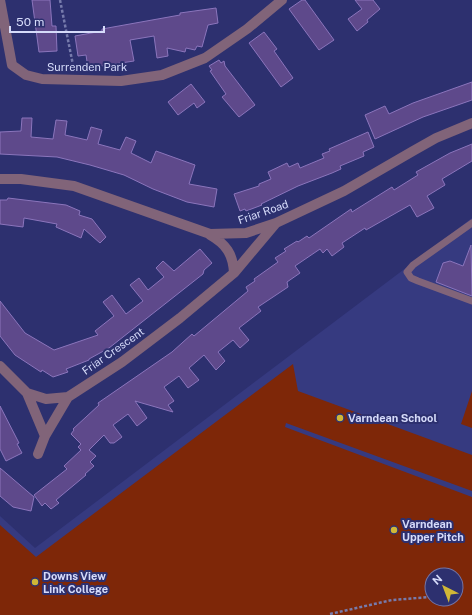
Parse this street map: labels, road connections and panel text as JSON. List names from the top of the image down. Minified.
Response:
{"streets":{"street":["Surrenden Park","Friar Road","Friar Crescent"]},"crossings":[["Friar Road","Friar Crescent"]],"places":["Varndean School","Varndean Upper Pitch","Downs View Link College"],"scale_bar":"50 m","north":"top left"}
